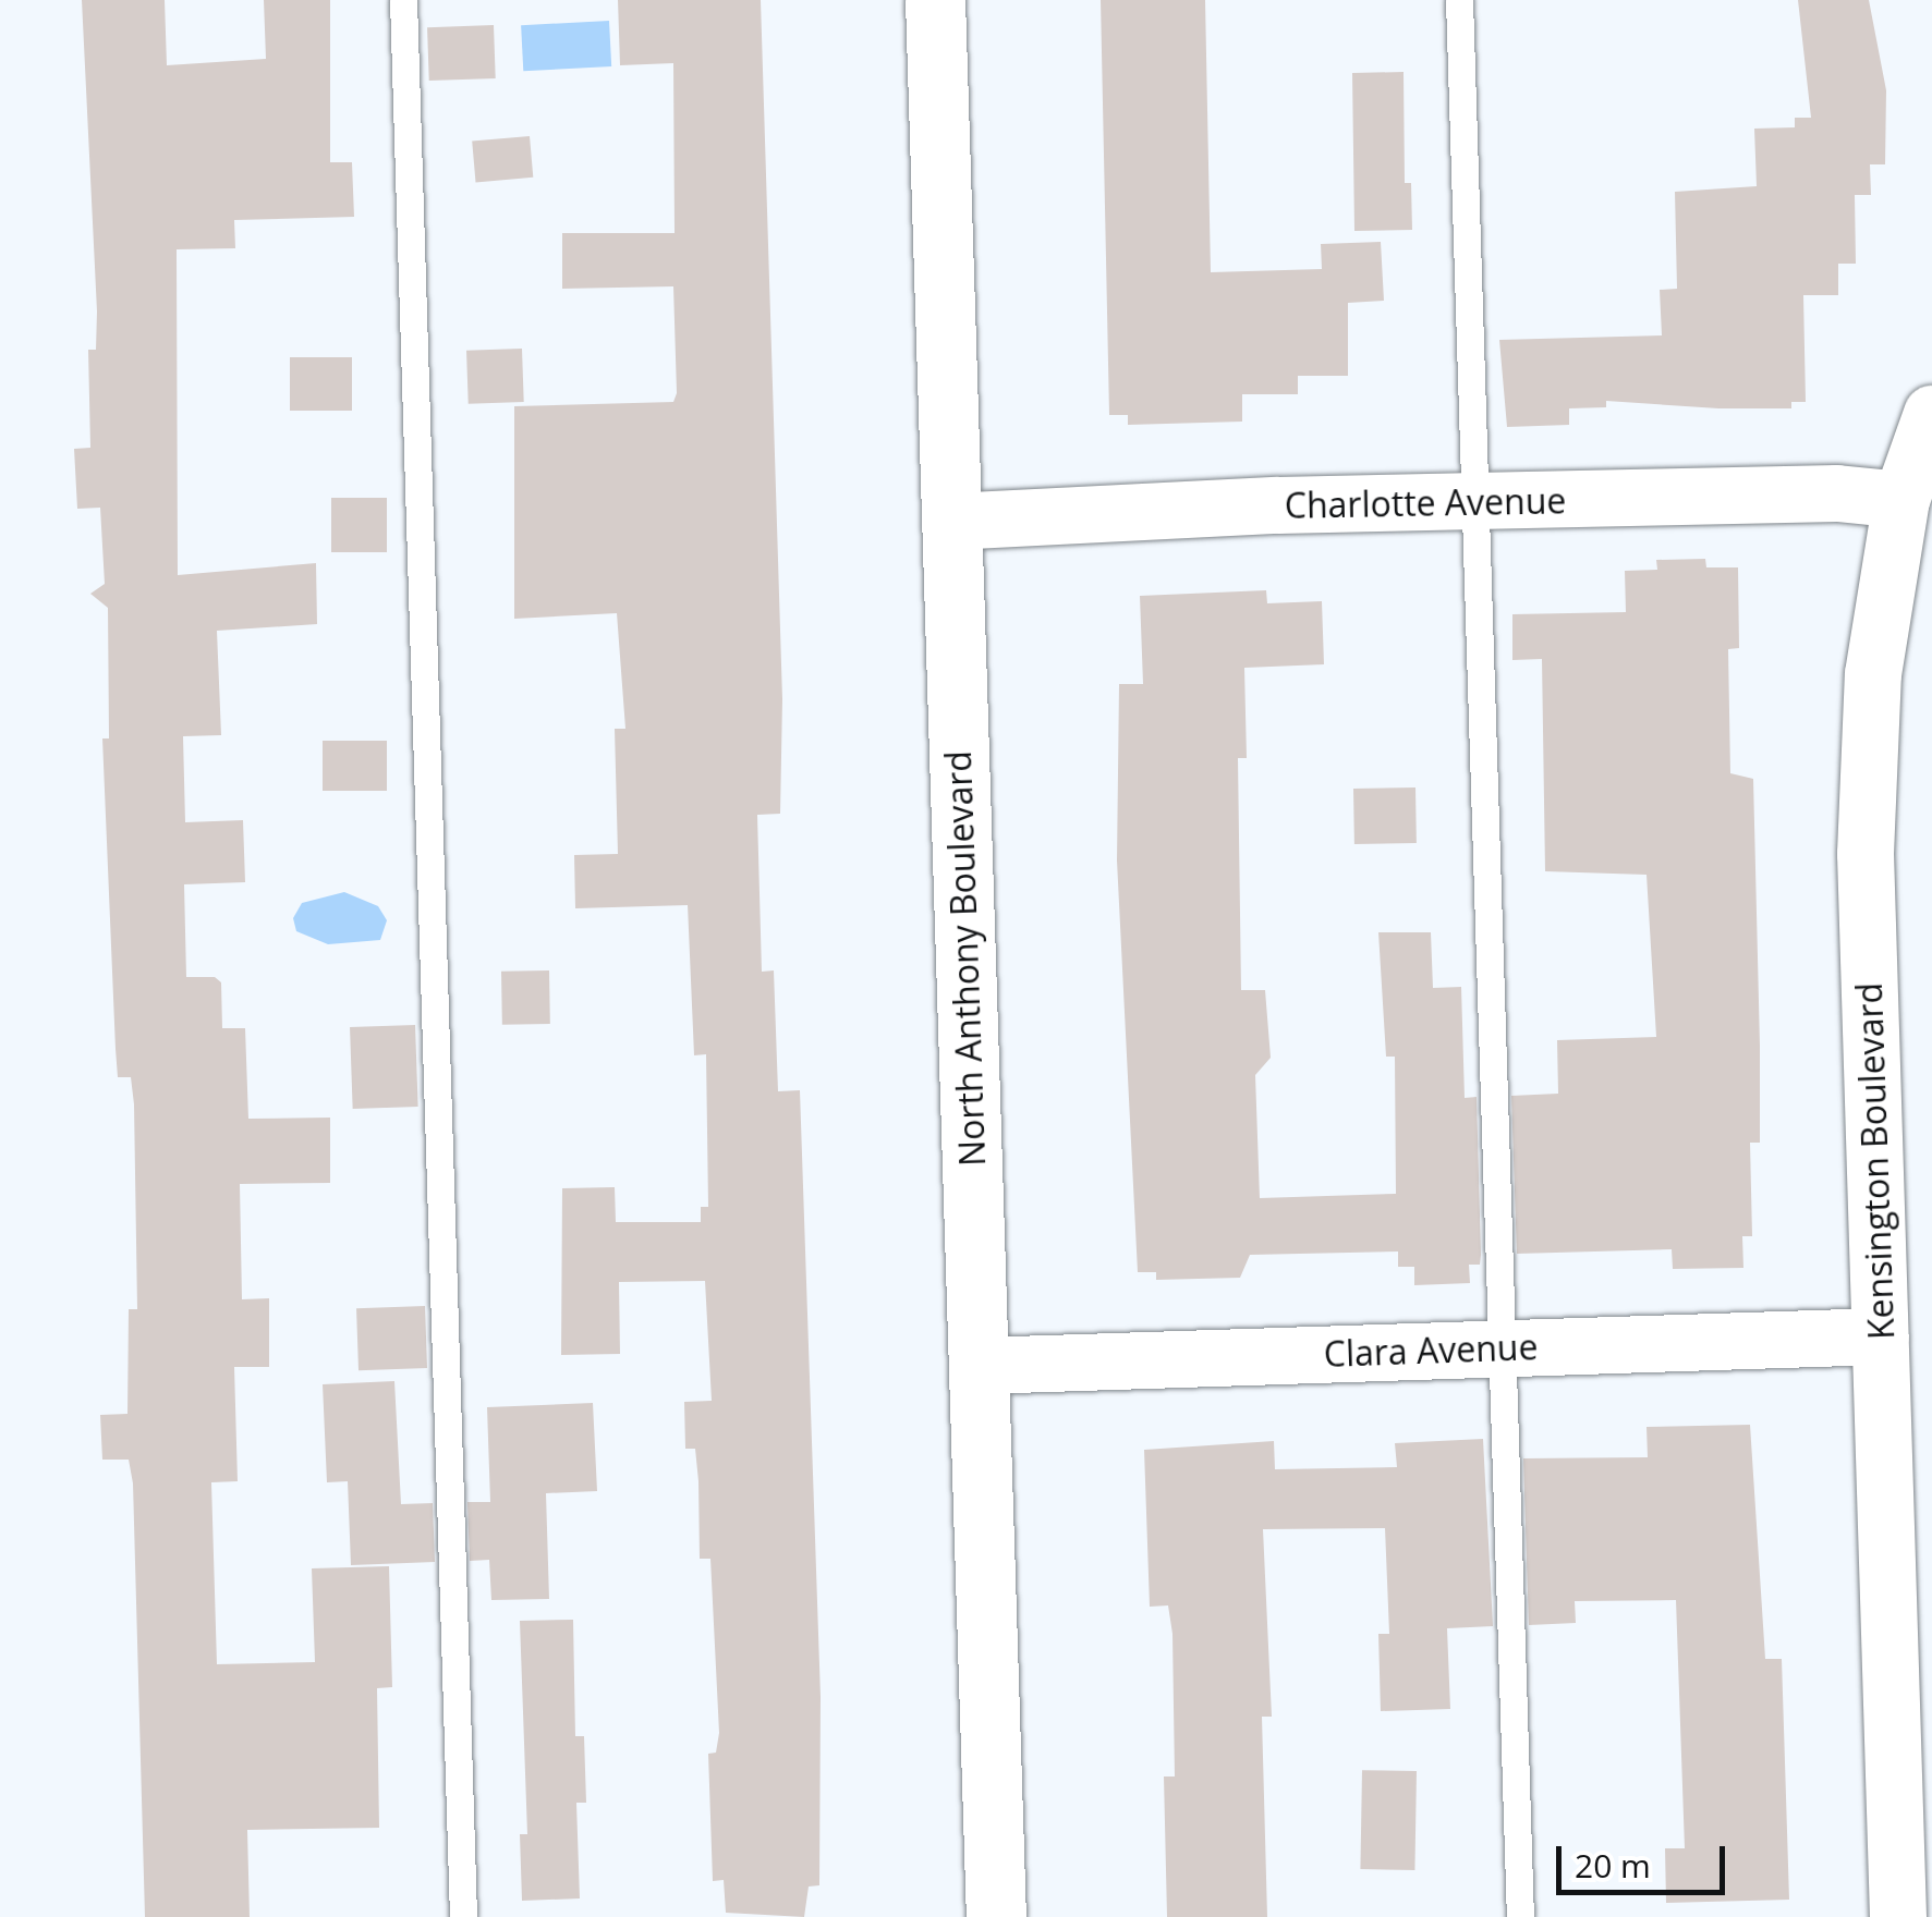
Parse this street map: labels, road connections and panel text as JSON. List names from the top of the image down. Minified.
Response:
{"streets":{"main road":["North Anthony Boulevard"],"street":["Charlotte Avenue","Kensington Boulevard","Clara Avenue"]},"crossings":[["Charlotte Avenue","North Anthony Boulevard"],["Charlotte Avenue","Kensington Boulevard"],["North Anthony Boulevard","Clara Avenue"],["Kensington Boulevard","Clara Avenue"]],"scale_bar":"20 m"}
